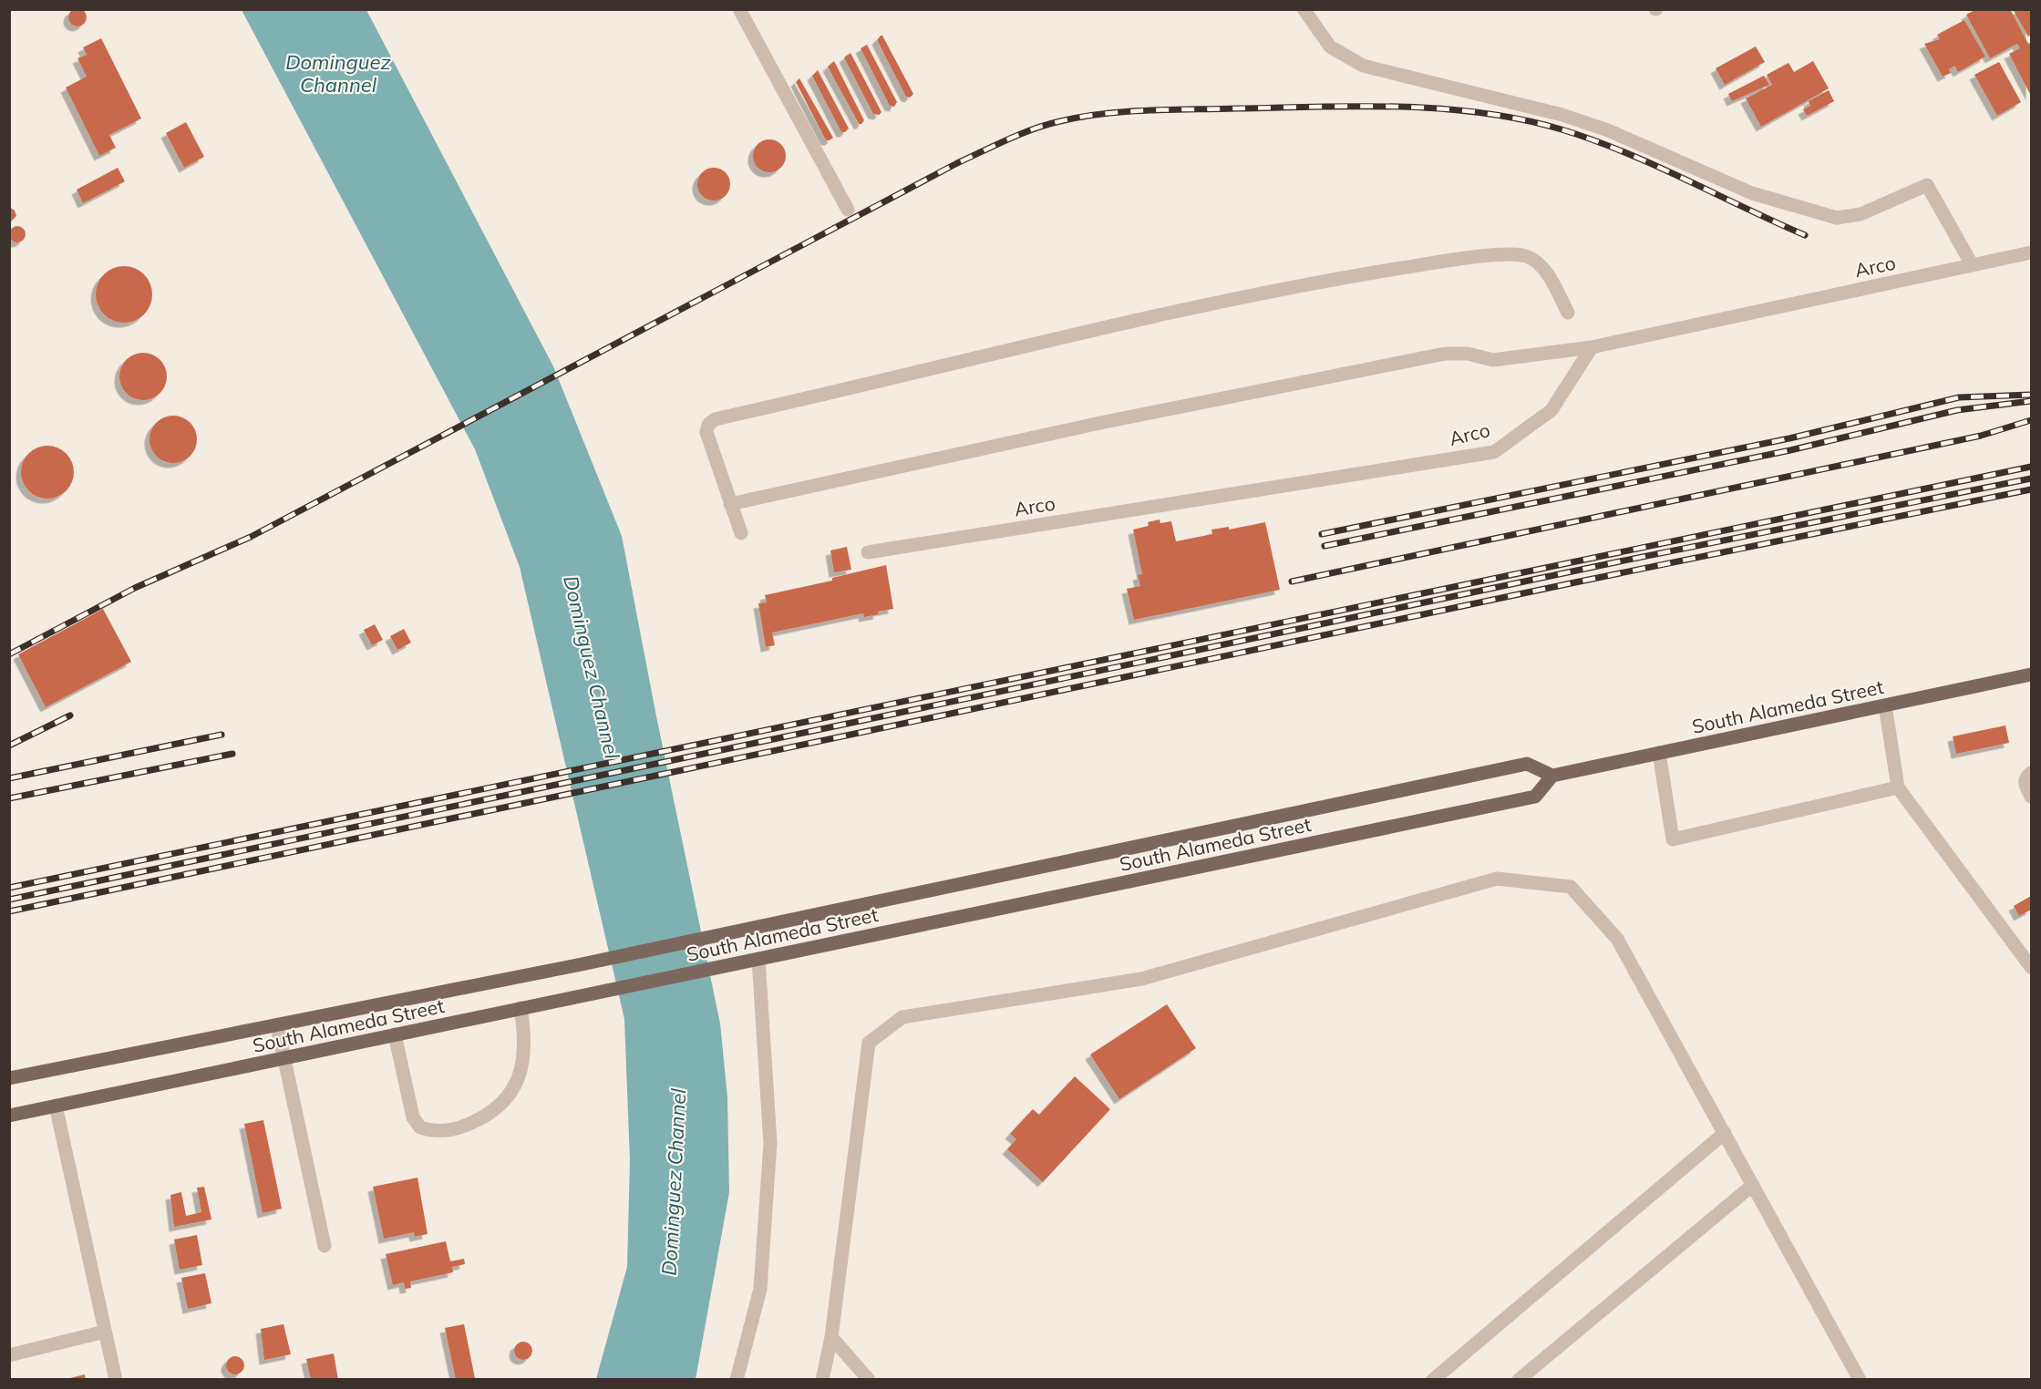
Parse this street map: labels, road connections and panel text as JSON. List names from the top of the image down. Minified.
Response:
{"streets":{"main road":["South Alameda Street"],"lane":["Arco"]},"water":["Dominguez Channel"]}
